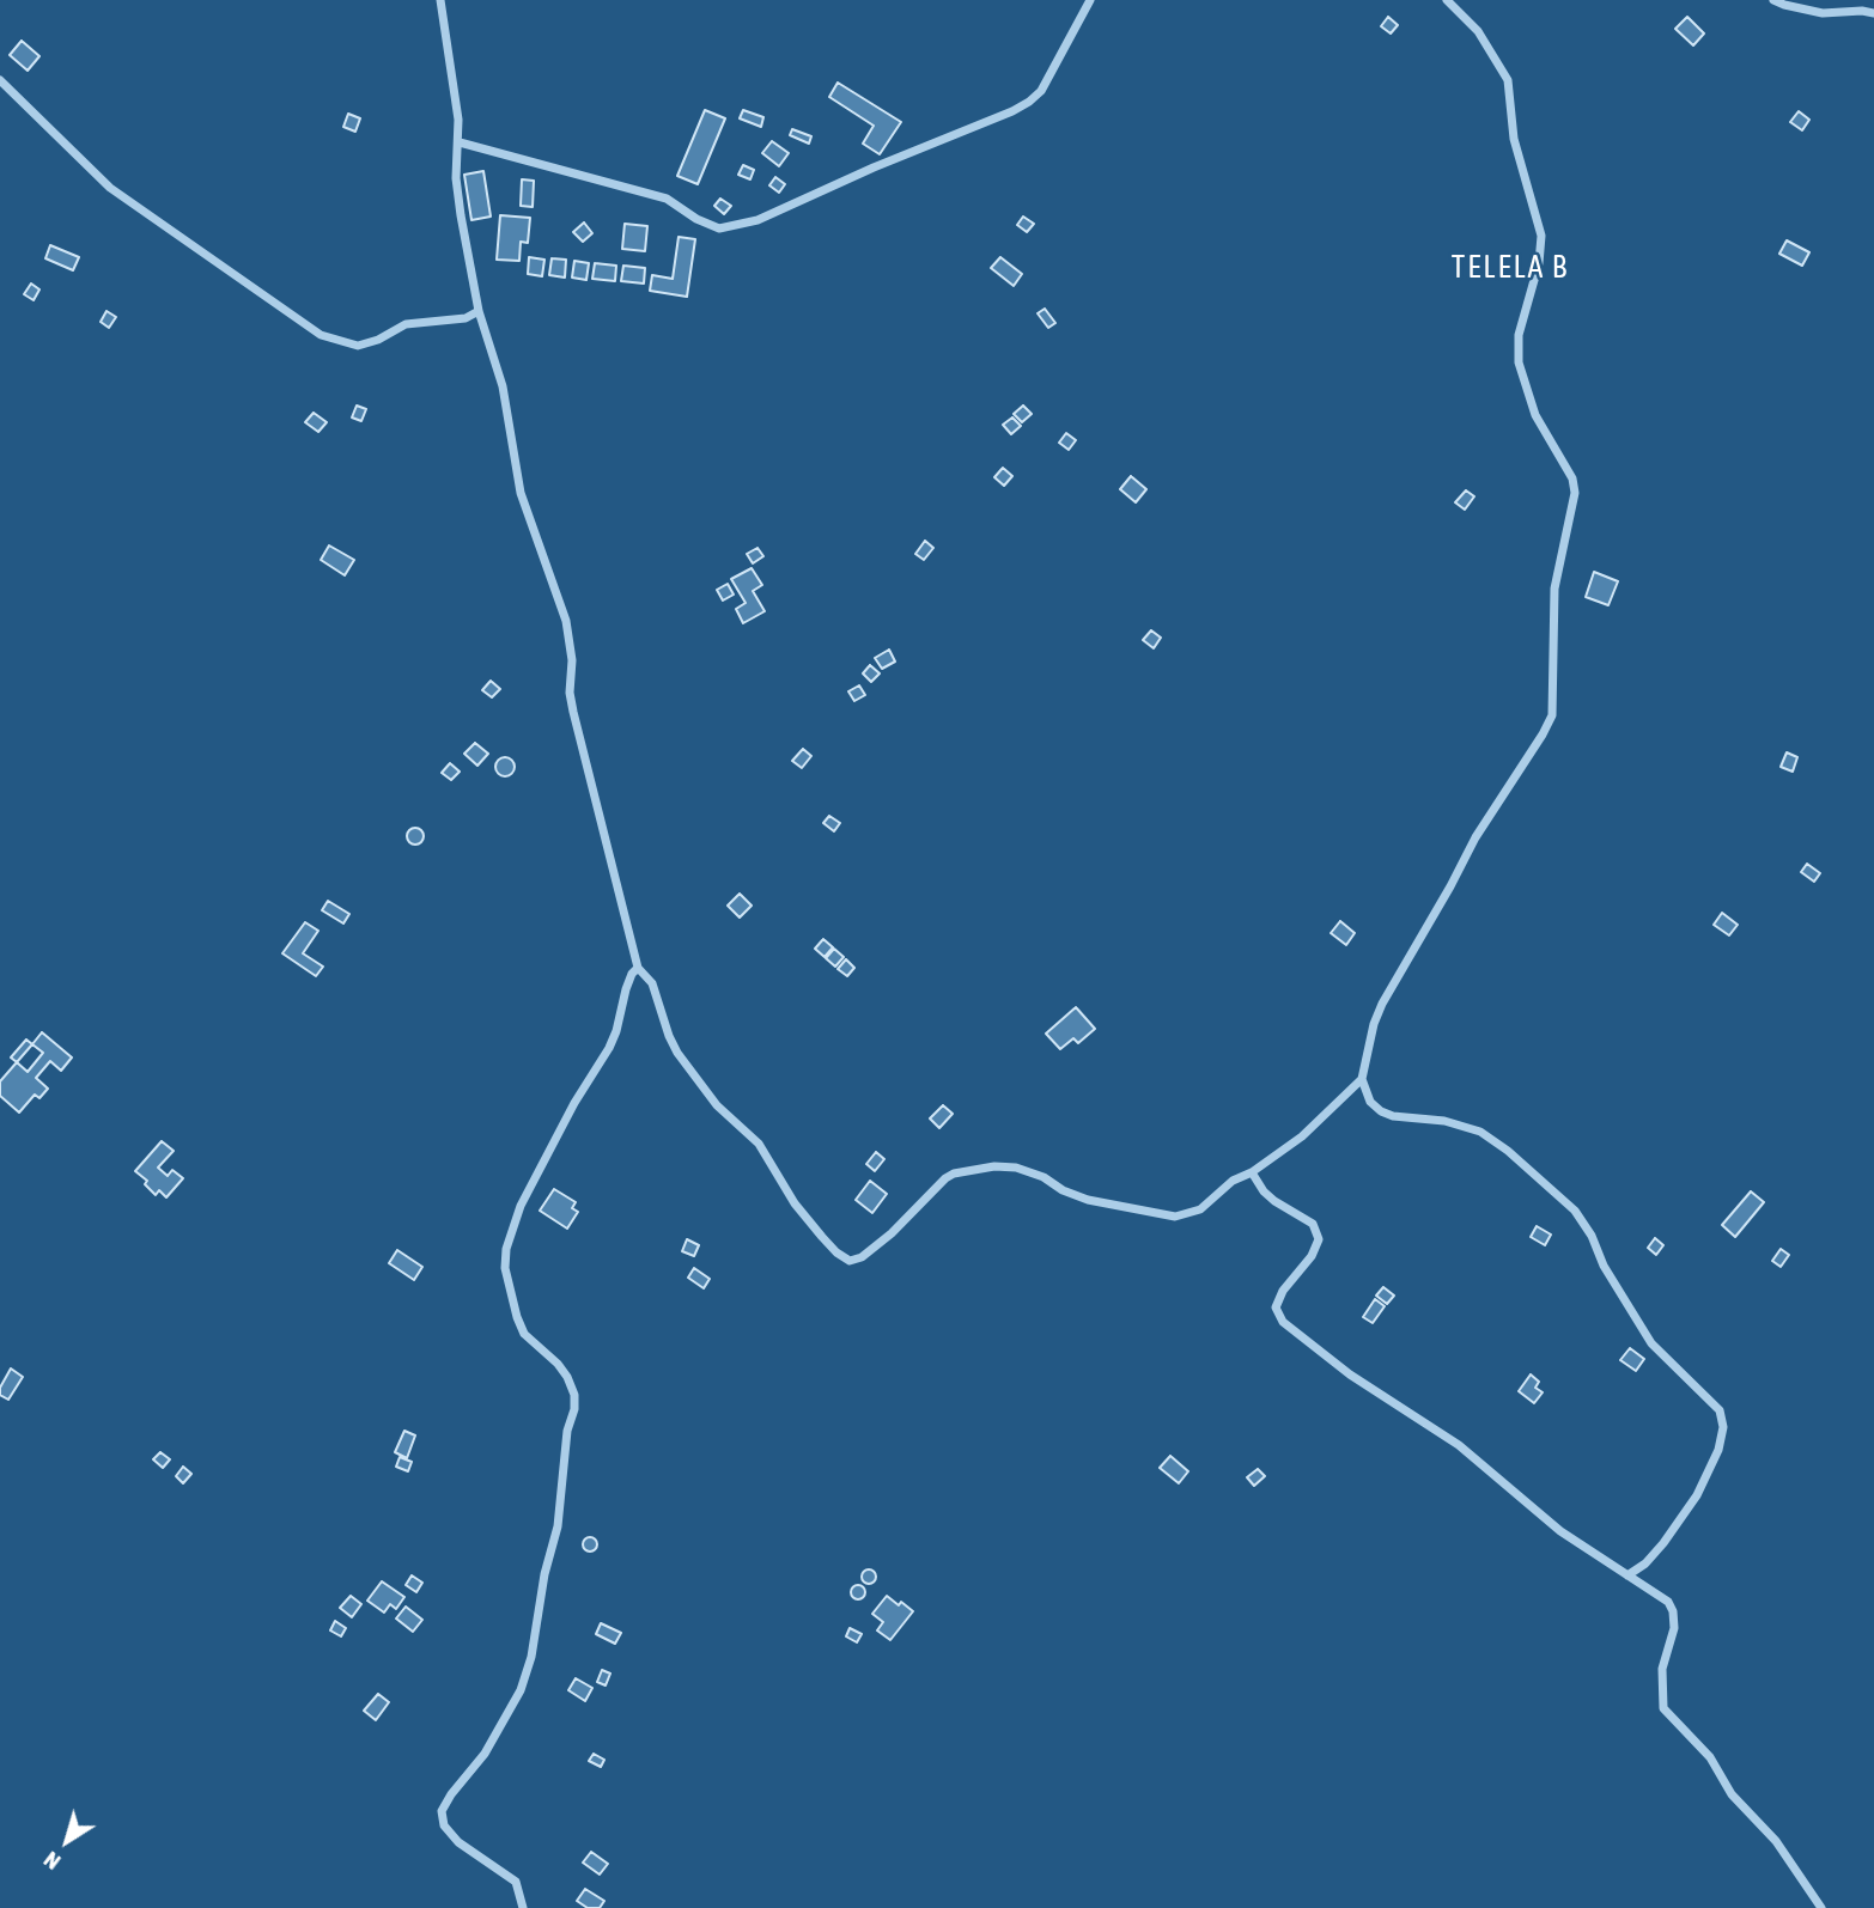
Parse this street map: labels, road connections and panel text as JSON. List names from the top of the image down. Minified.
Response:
{"districts":["TELELA B"],"north":"bottom left"}
